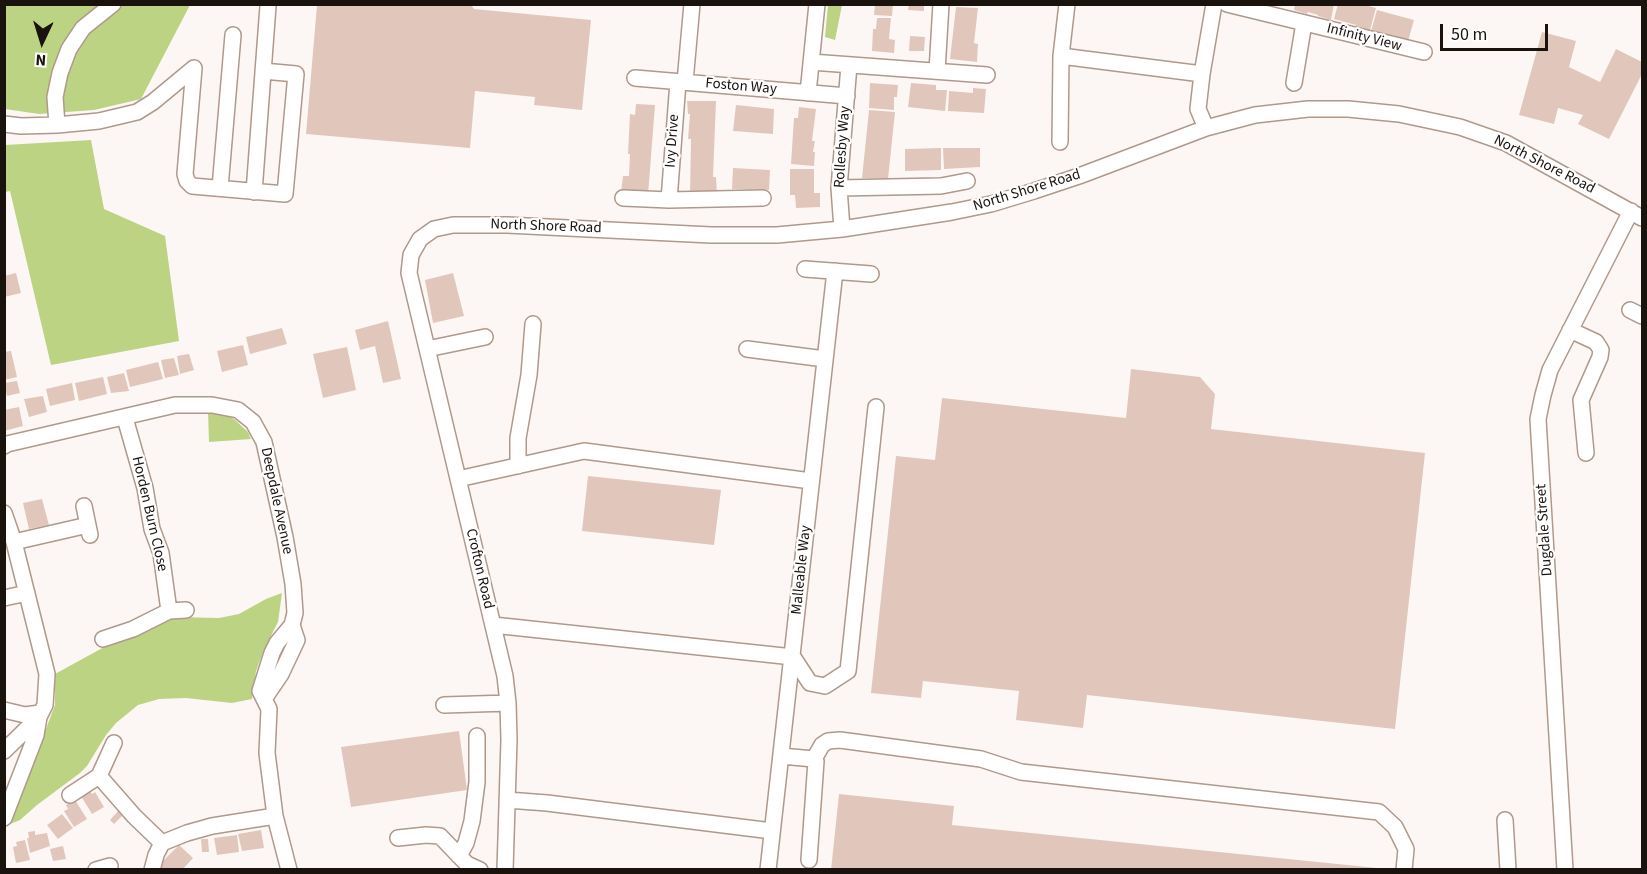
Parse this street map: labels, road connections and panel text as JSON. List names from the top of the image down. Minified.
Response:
{"streets":{"street":["Infinity View","Foston Way","Ivy Drive","Rollesby Way","North Shore Road","Deepdale Avenue","Horden Burn Close","Dugdale Street","Crofton Road","Malleable Way"]},"crossings":[["Foston Way","Ivy Drive"],["Foston Way","Rollesby Way"],["Rollesby Way","North Shore Road"],["North Shore Road","Dugdale Street"],["North Shore Road","Crofton Road"],["Deepdale Avenue","Horden Burn Close"]],"scale_bar":"50 m","north":"bottom"}
